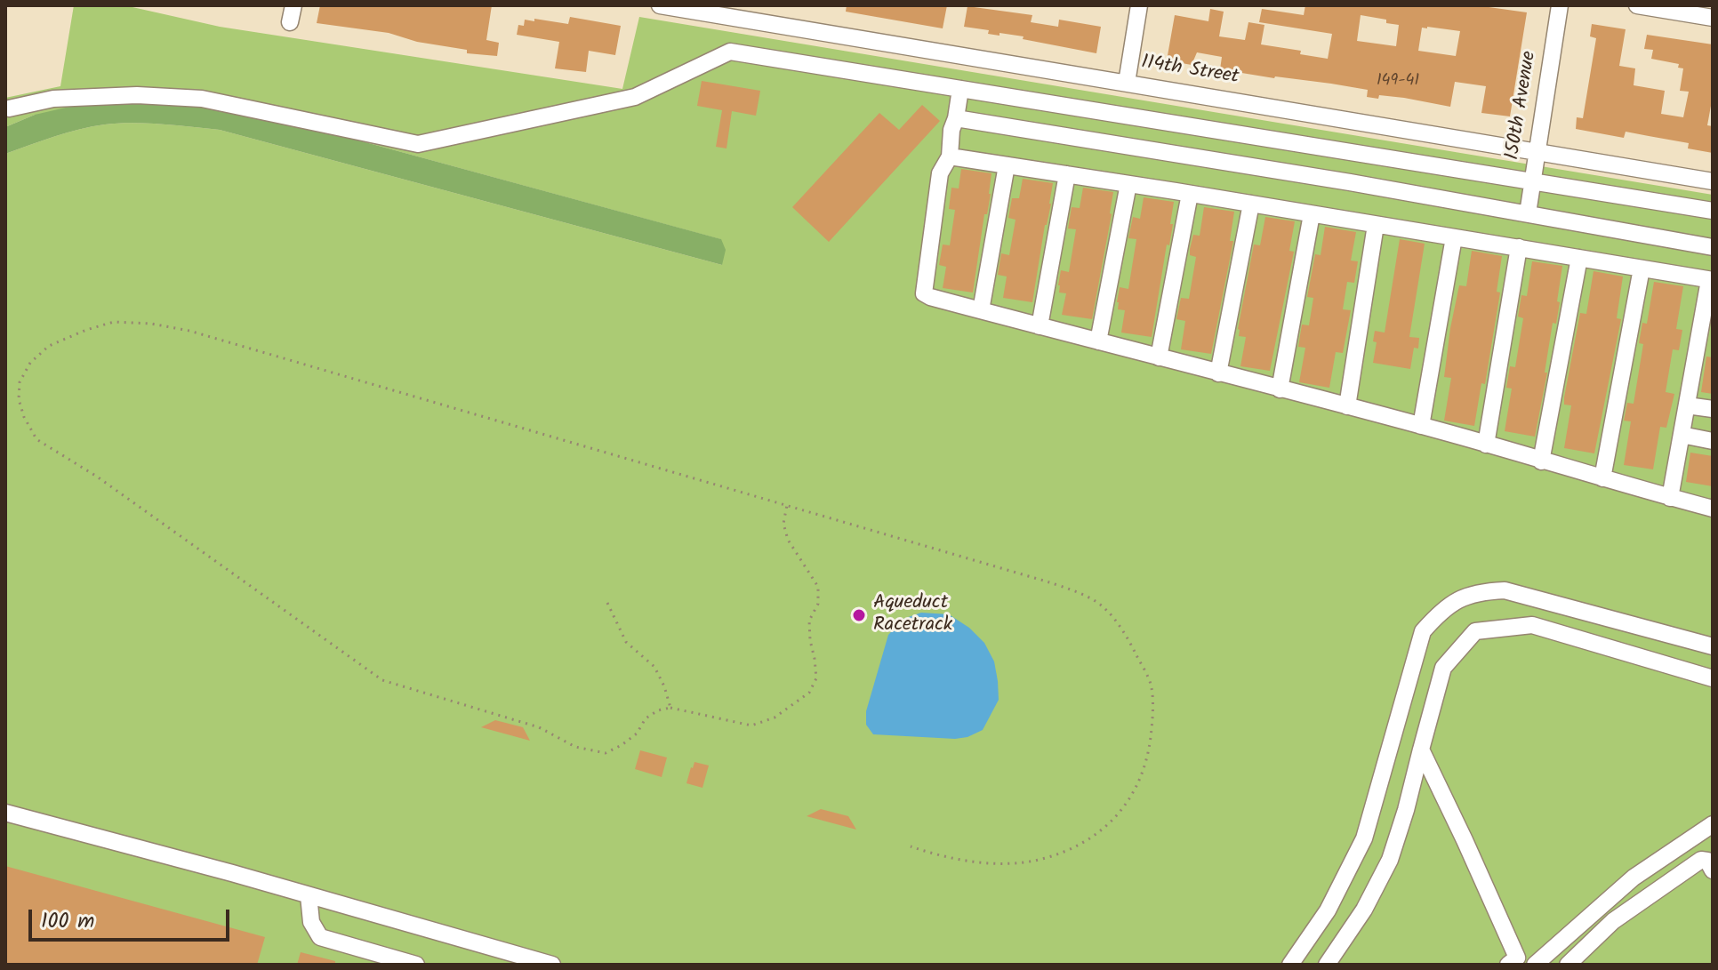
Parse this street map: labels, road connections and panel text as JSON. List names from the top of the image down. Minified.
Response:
{"streets":{"street":["114th Street","150th Avenue"]},"crossings":[["114th Street","150th Avenue"]],"places":["Aqueduct Racetrack"],"house_numbers":["149-41"],"scale_bar":"100 m"}
